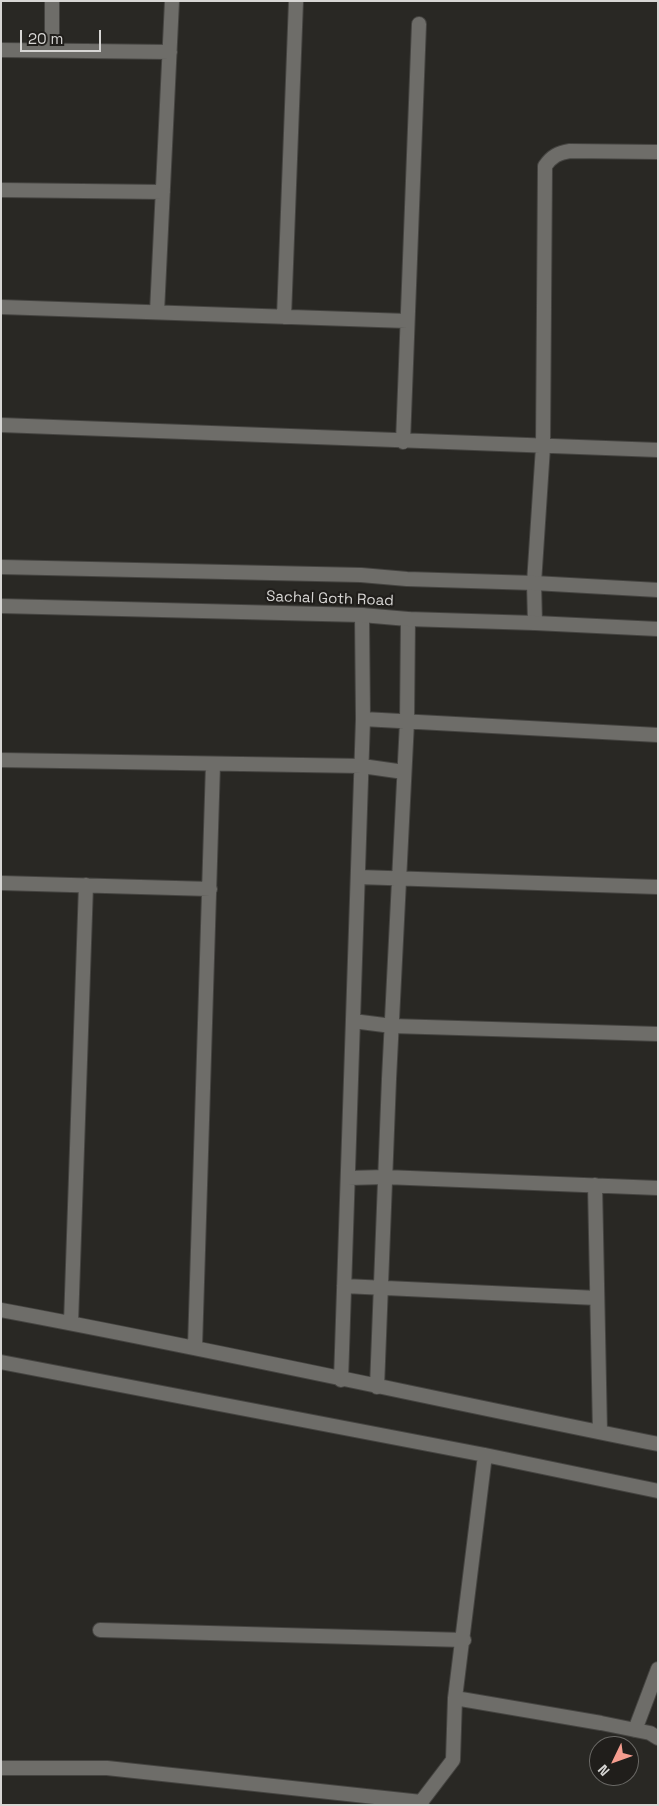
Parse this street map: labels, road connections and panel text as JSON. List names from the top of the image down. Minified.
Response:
{"streets":{"street":["Sachal Goth Road"]},"scale_bar":"20 m","north":"bottom left"}
